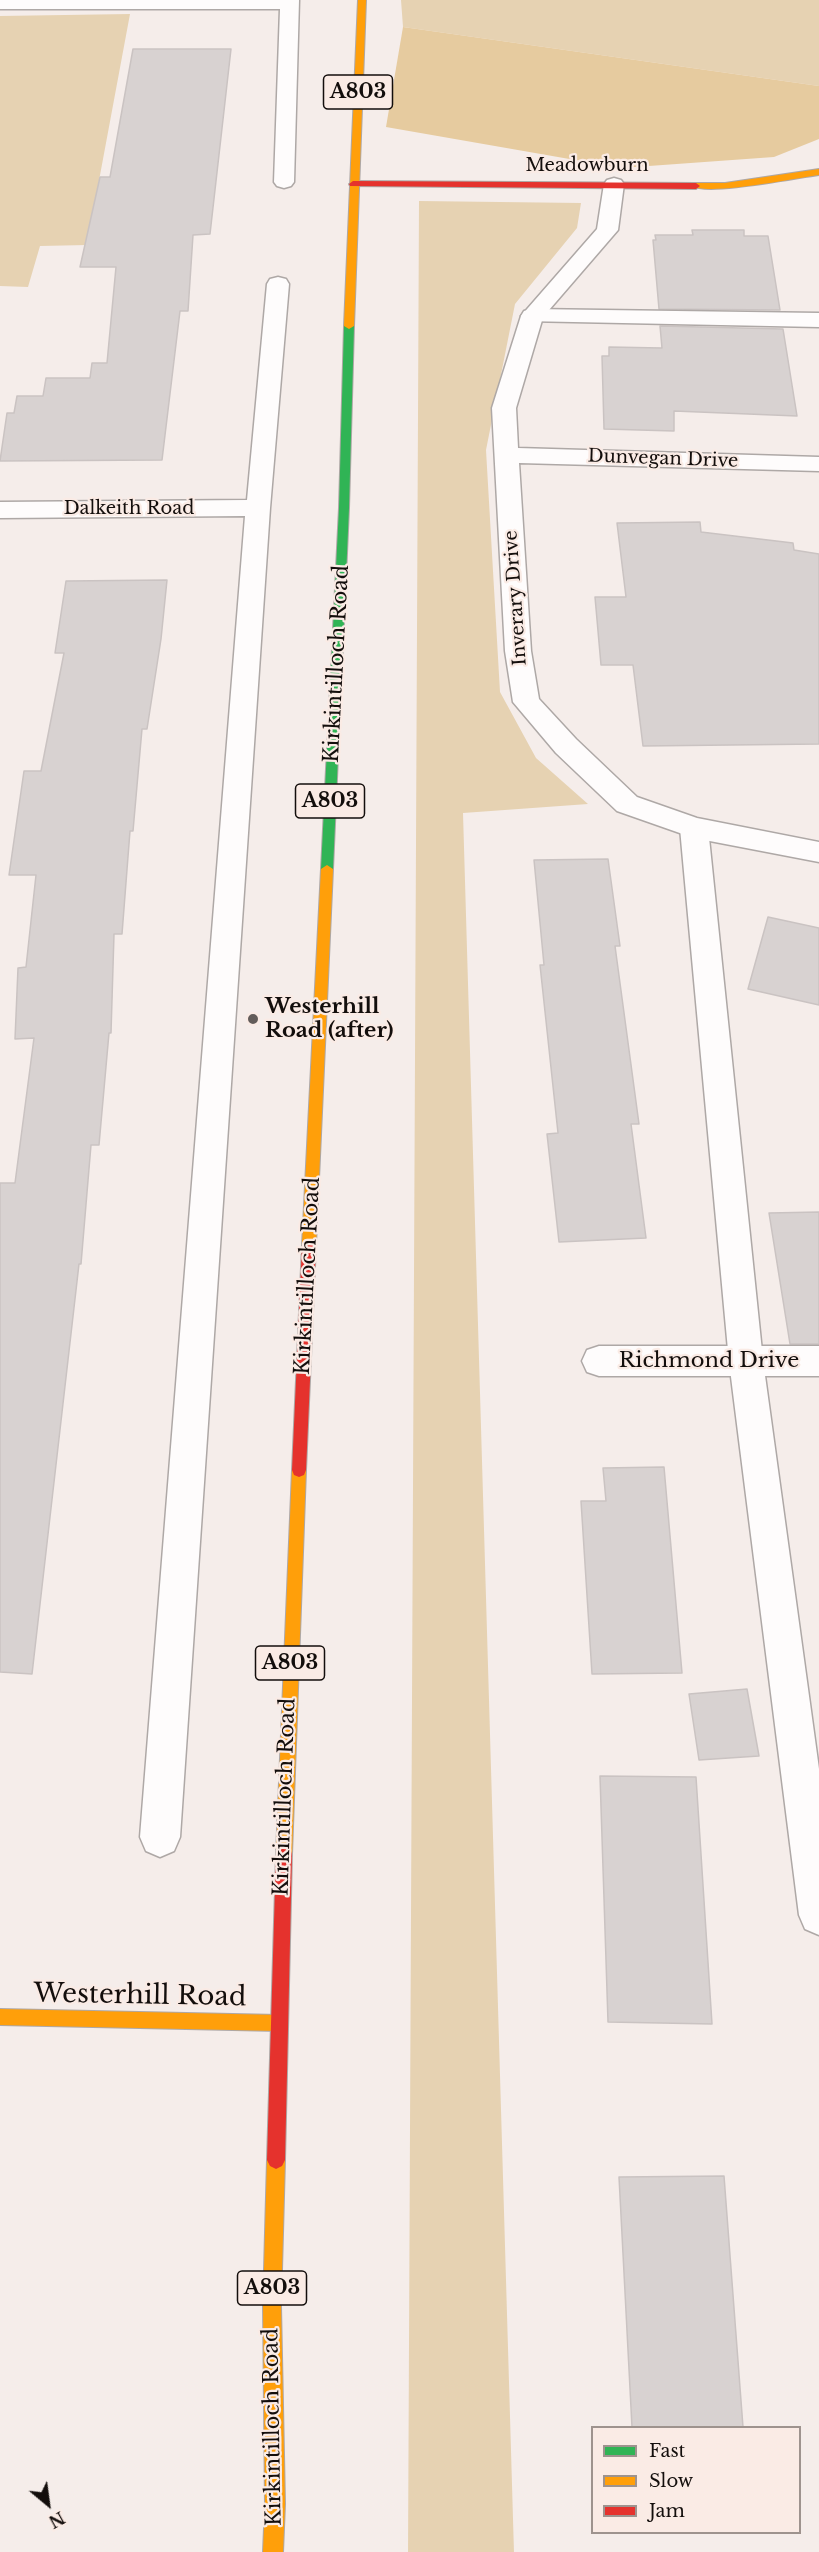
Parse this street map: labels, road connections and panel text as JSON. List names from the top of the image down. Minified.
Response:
{"streets":{"main road":["A803","Meadowburn","Kirkintilloch Road","Westerhill Road"],"street":["Dunvegan Drive","Dalkeith Road","Inverary Drive","Richmond Drive"]},"crossings":[["Meadowburn","Inverary Drive"],["Meadowburn","Kirkintilloch Road"],["Dunvegan Drive","Inverary Drive"],["Kirkintilloch Road","Westerhill Road"]],"places":["Westerhill Road (after)"],"legend":["Fast","Slow","Jam"],"north":"bottom right"}
